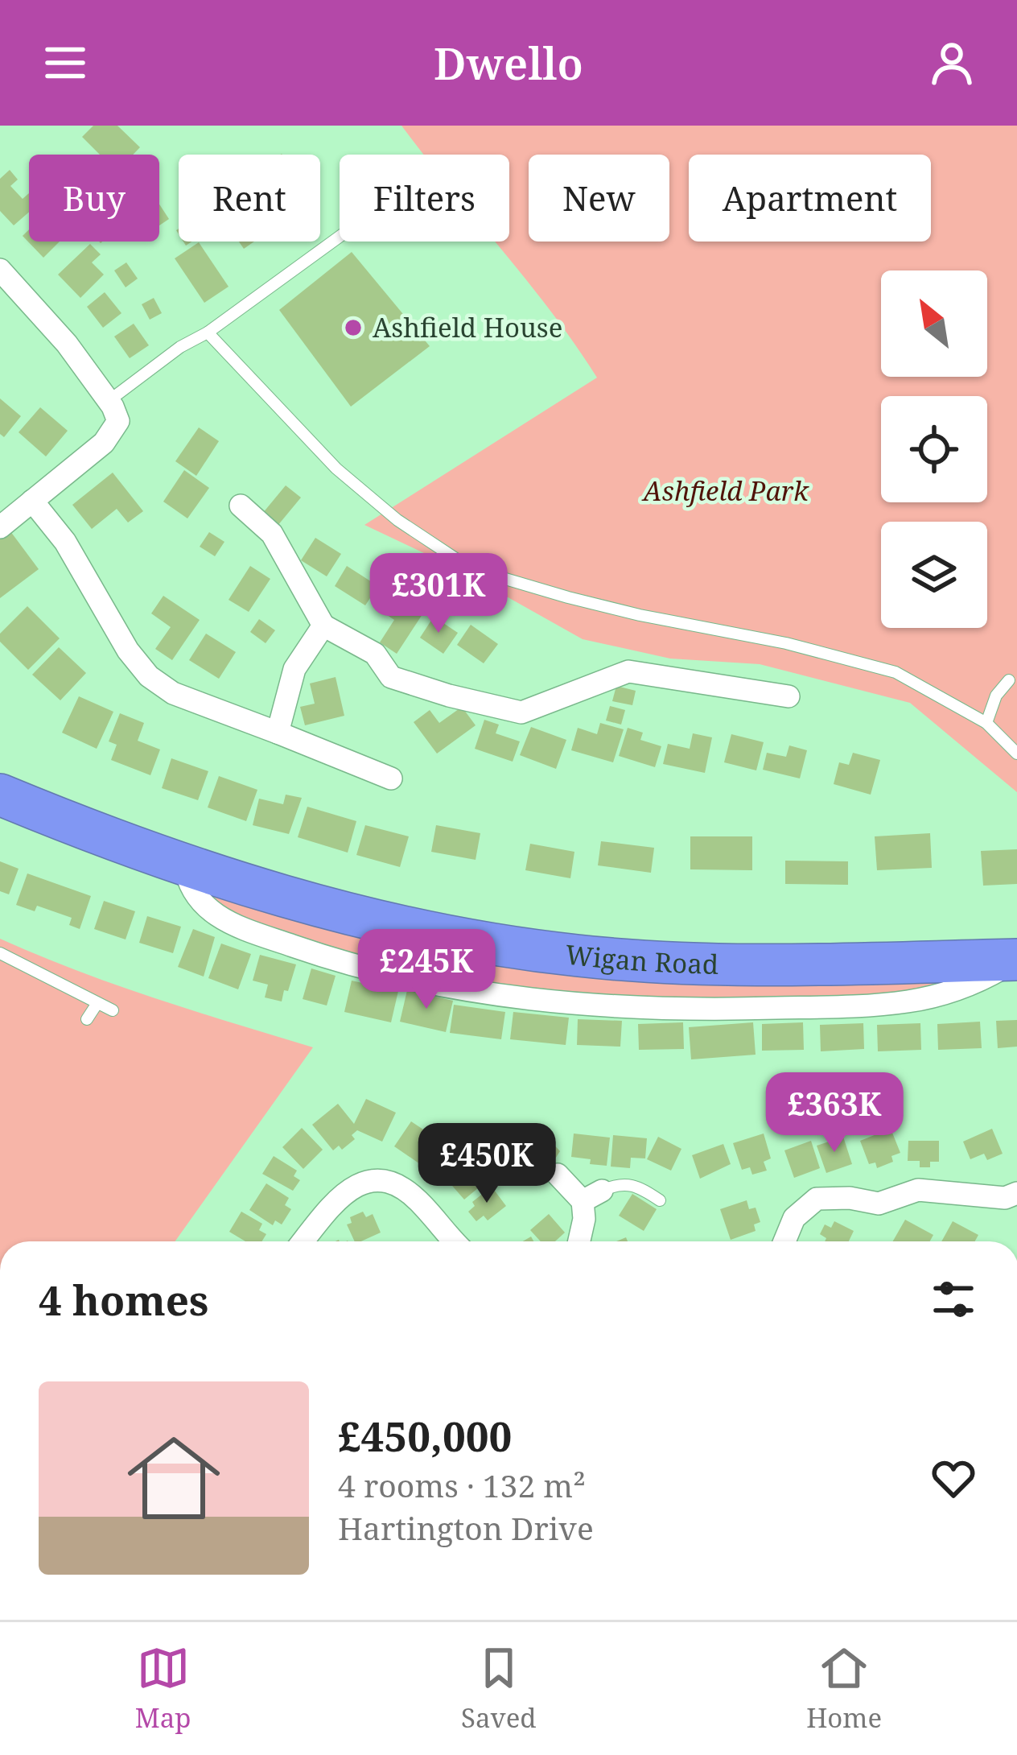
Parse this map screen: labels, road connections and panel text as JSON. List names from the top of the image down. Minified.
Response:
{"streets":{"highway":["Wigan Road"]},"parks":["Ashfield Park"],"places":["Ashfield House"],"north":"top left","page":{"header":"Dwello","chip":["Buy","Rent","Filters","New","Apartment"],"price":["£301K","£245K","£363K","£450K"],"heading":"4 homes","list":[{"name":"£450,000","note":"4 rooms · 132 m² · Hartington Drive"}],"tabs":["Map","Saved","Home"]}}
